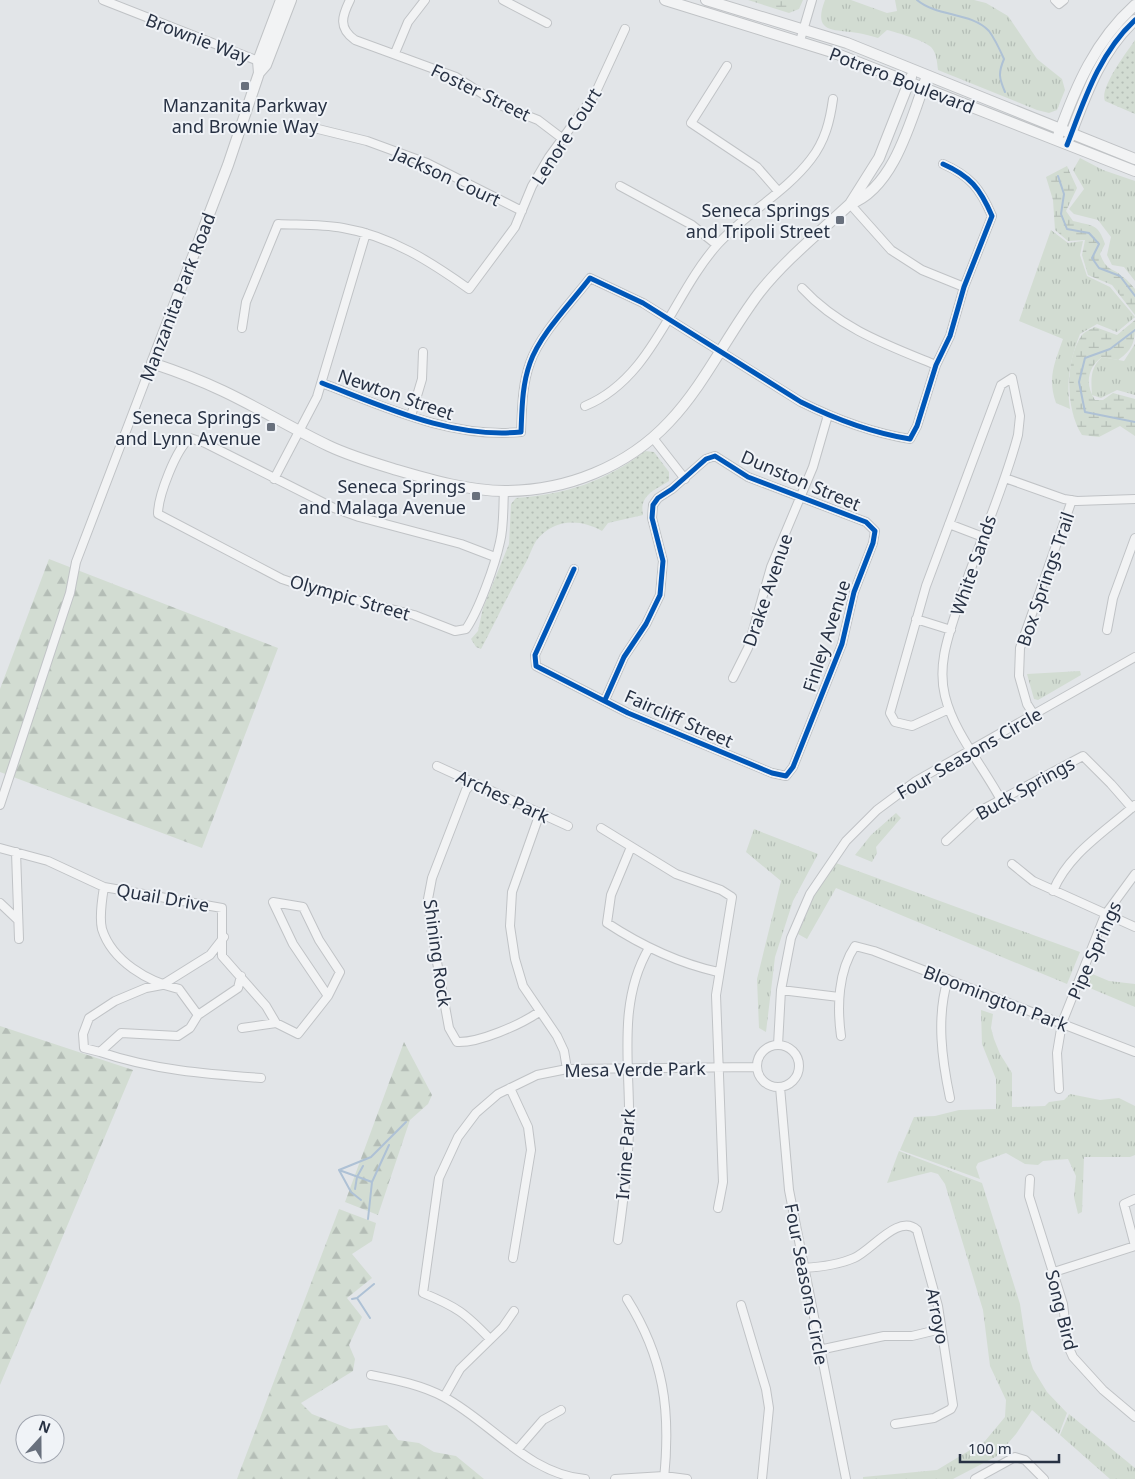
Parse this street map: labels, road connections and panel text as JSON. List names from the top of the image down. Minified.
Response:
{"streets":{"street":["Brownie Way","Potrero Boulevard","Foster Street","Lenore Court","Jackson Court","Manzanita Park Road","Newton Street","Dunston Street","White Sands","Box Springs Trail","Drake Avenue","Olympic Street","Finley Avenue","Faircliff Street","Four Seasons Circle","Buck Springs","Arches Park","Quail Drive","Pipe Springs","Shining Rock","Bloomington Park","Mesa Verde Park","Irvine Park","Song Bird","Arroyo"]},"crossings":[["Brownie Way","Manzanita Park Road"],["Foster Street","Lenore Court"],["Lenore Court","Jackson Court"],["Dunston Street","Drake Avenue"],["Dunston Street","Finley Avenue"],["White Sands","Four Seasons Circle"],["White Sands","Buck Springs"],["Box Springs Trail","Four Seasons Circle"],["Finley Avenue","Faircliff Street"],["Four Seasons Circle","Mesa Verde Park"],["Four Seasons Circle","Arroyo"],["Arches Park","Shining Rock"],["Pipe Springs","Bloomington Park"],["Mesa Verde Park","Irvine Park"]],"places":{"transit":["Manzanita Parkway and Brownie Way","Seneca Springs and Tripoli Street","Seneca Springs and Lynn Avenue","Seneca Springs and Malaga Avenue"]},"scale_bar":"100 m","north":"top"}
